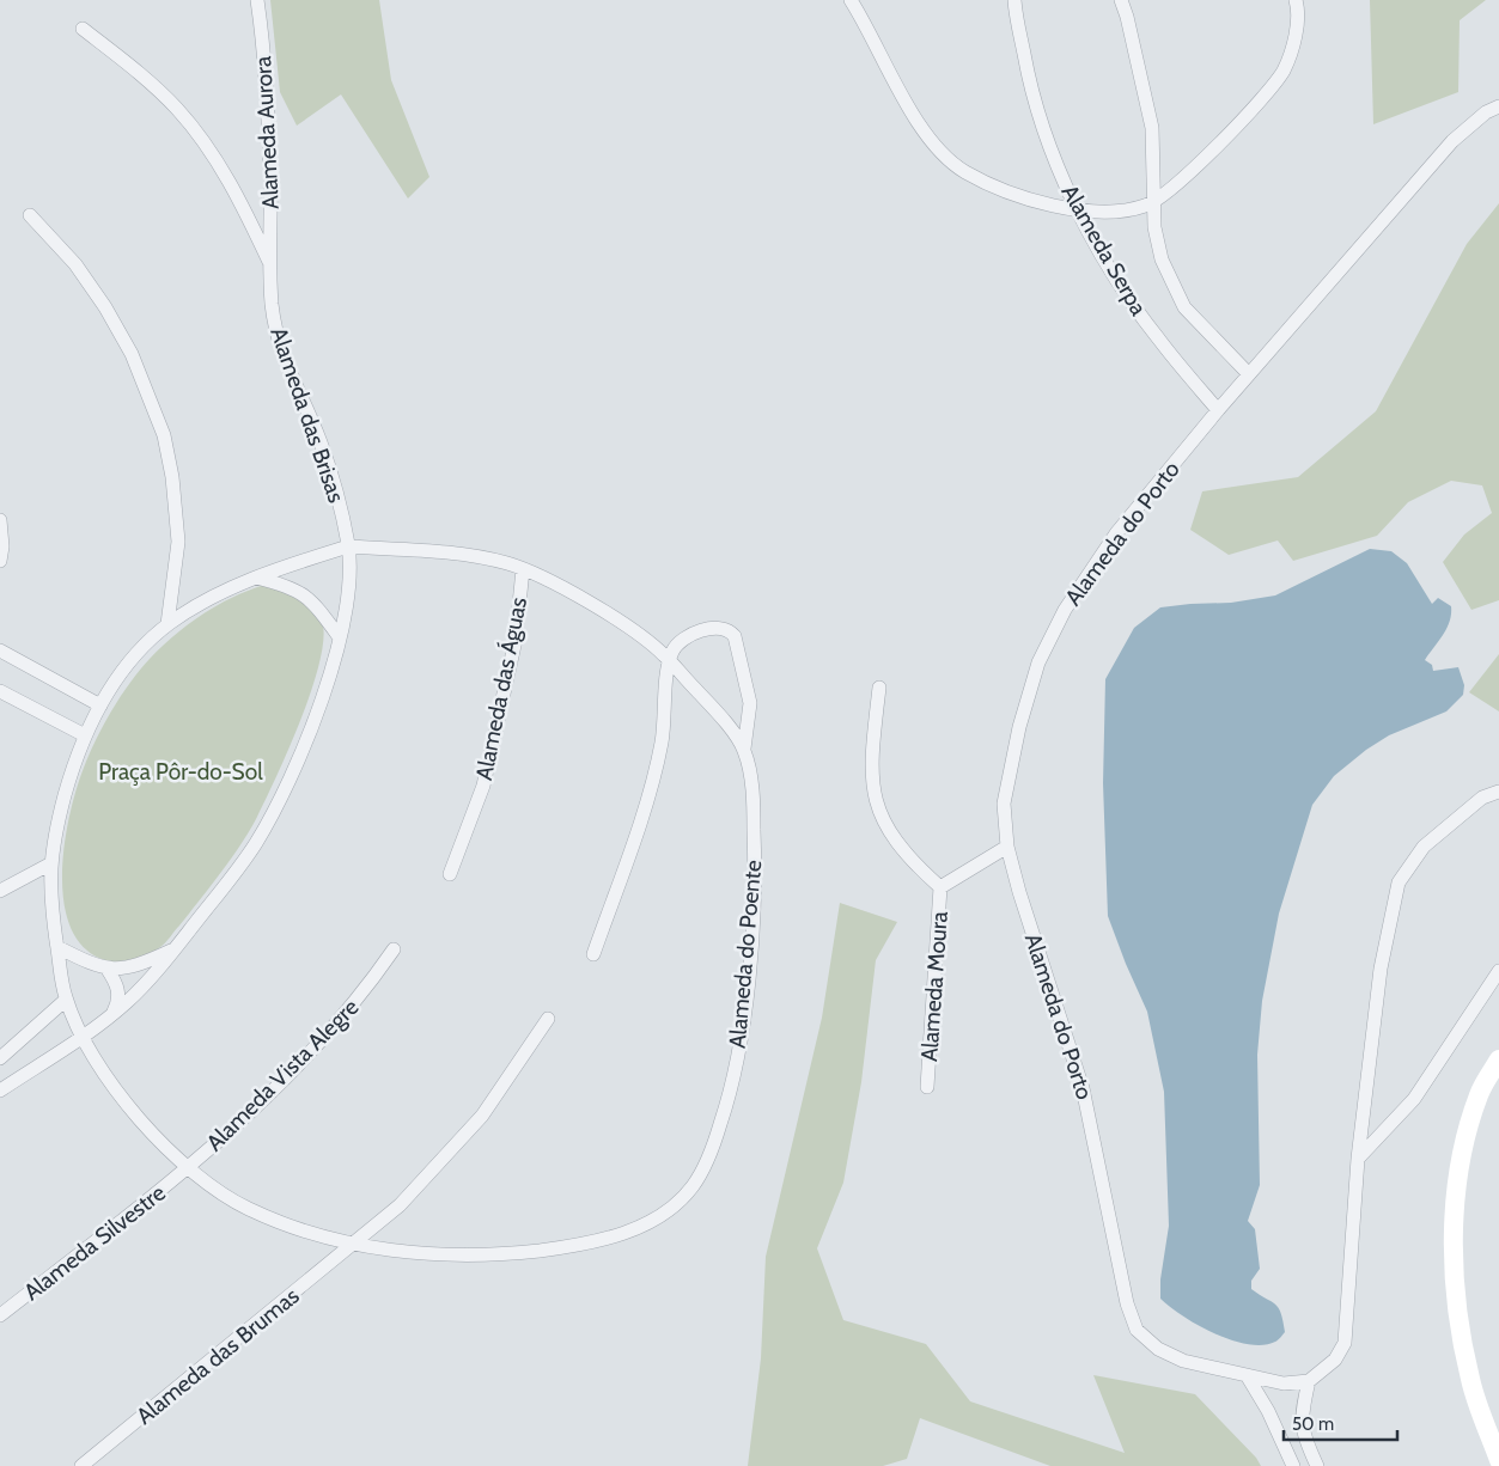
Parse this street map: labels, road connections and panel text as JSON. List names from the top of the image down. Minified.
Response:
{"streets":{"street":["Alameda Aurora","Alameda Serpa","Alameda das Brisas","Alameda do Porto","Alameda das Águas","Alameda do Poente","Alameda Moura","Alameda Vista Alegre","Alameda Silvestre","Alameda das Brumas"]},"crossings":[["Alameda Aurora","Alameda das Brisas"],["Alameda Serpa","Alameda do Porto"],["Alameda das Brisas","Alameda do Poente"],["Alameda das Águas","Alameda do Poente"],["Alameda do Poente","Alameda Vista Alegre"],["Alameda do Poente","Alameda Silvestre"],["Alameda do Poente","Alameda das Brumas"],["Alameda Vista Alegre","Alameda Silvestre"]],"parks":["Praça Pôr-do-Sol"],"scale_bar":"50 m"}
